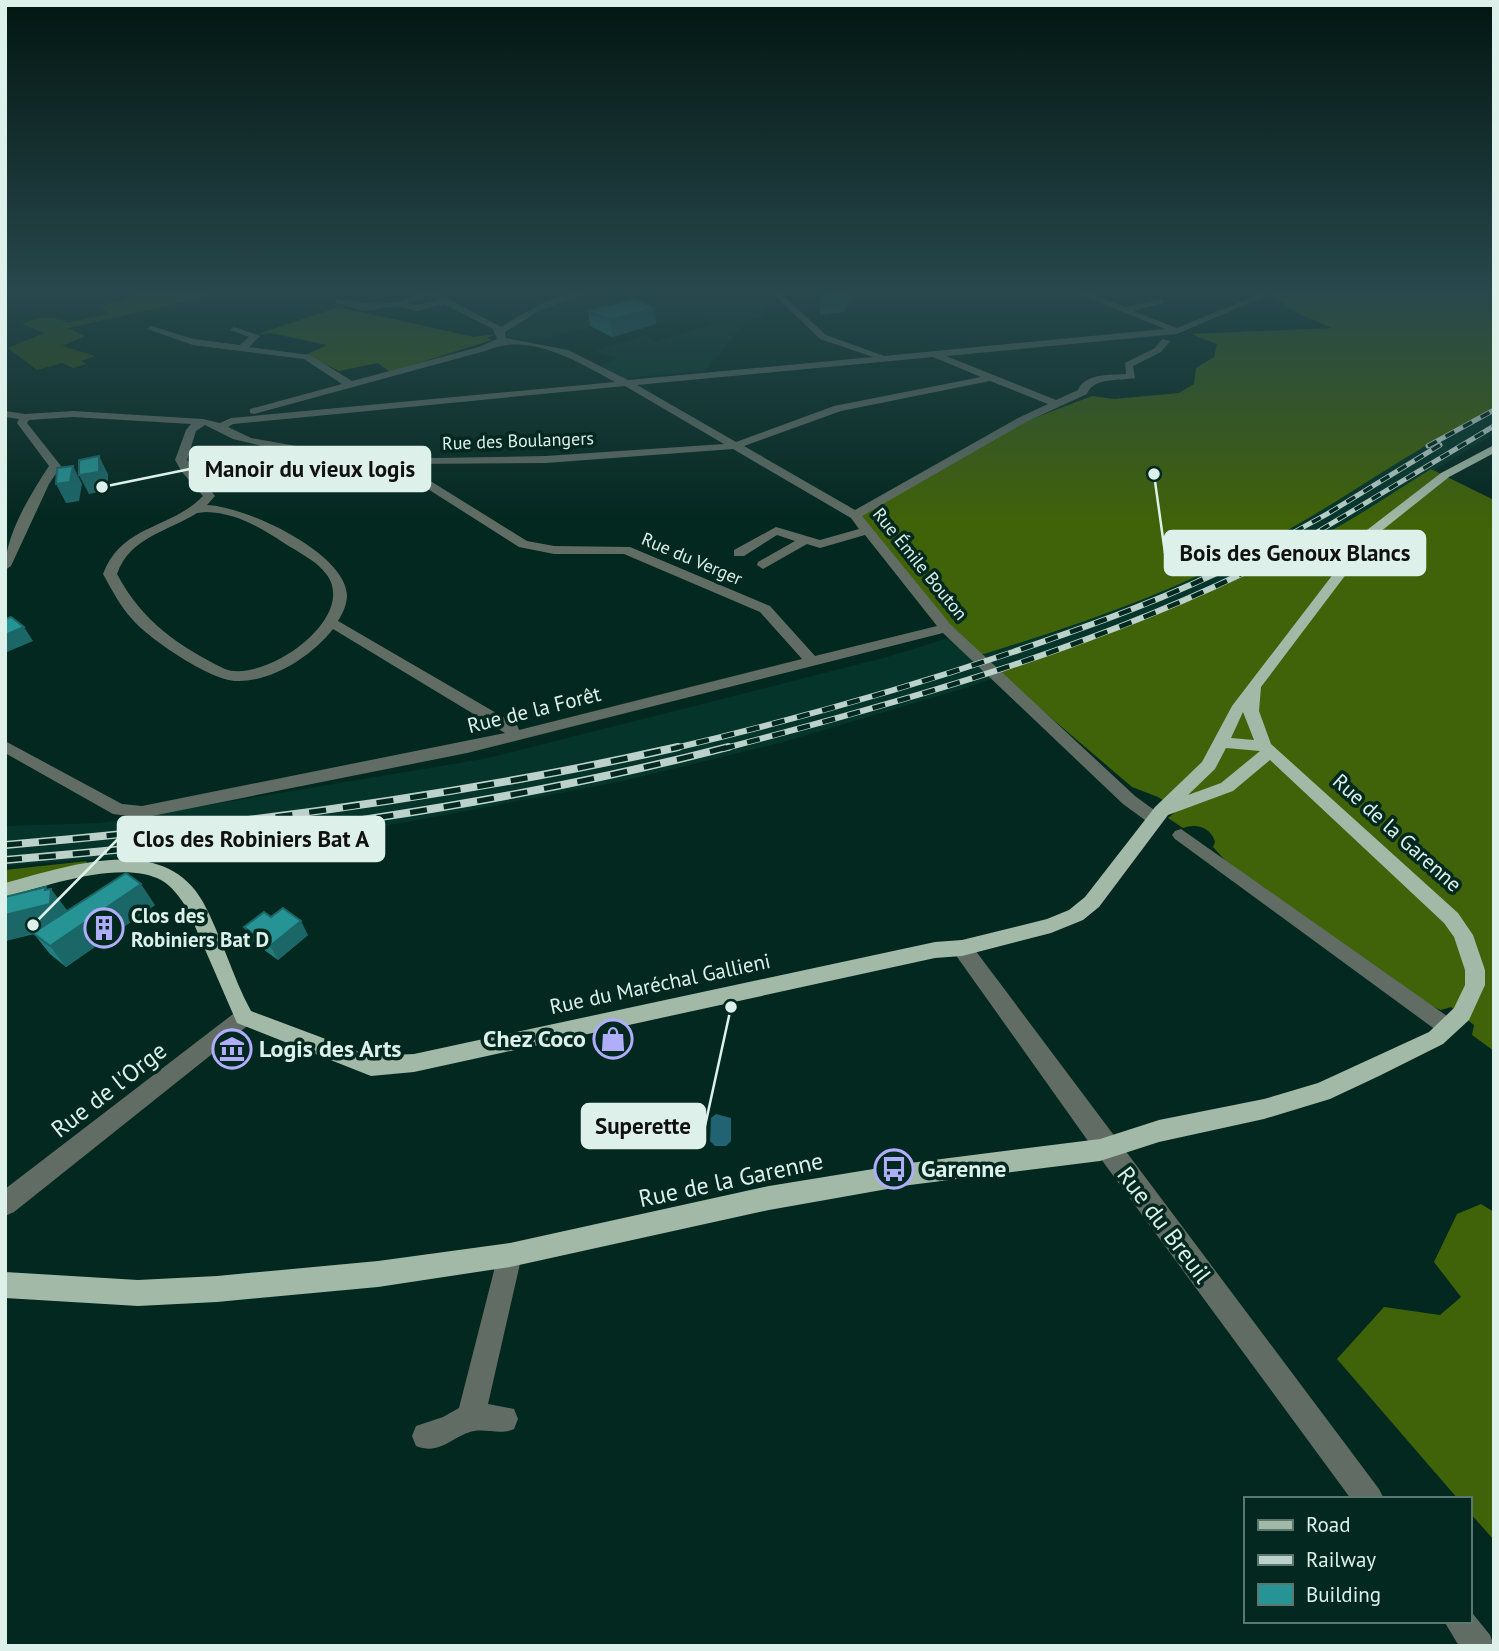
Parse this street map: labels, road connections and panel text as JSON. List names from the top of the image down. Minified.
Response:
{"streets":{"main road":["Rue de la Garenne","Rue du Maréchal Gallieni"],"street":["Rue des Boulangers","Rue du Verger","Rue Émile Bouton","Rue de la Forêt","Rue de l'Orge","Rue du Breuil"]},"crossings":[["Rue des Boulangers","Rue du Verger"],["Rue des Boulangers","Rue Émile Bouton"],["Rue du Verger","Rue de la Forêt"],["Rue Émile Bouton","Rue de la Forêt"],["Rue Émile Bouton","Rue du Maréchal Gallieni"],["Rue de la Garenne","Rue du Maréchal Gallieni"],["Rue de la Garenne","Rue du Breuil"],["Rue du Maréchal Gallieni","Rue de l'Orge"],["Rue du Maréchal Gallieni","Rue du Breuil"]],"places":{"other":["Bois des Genoux Blancs","Manoir du vieux logis","Clos des Robiniers Bat A","Superette"],"building":["Clos des Robiniers Bat D"],"shop":["Chez Coco"],"museum":["Logis des Arts"],"bus stop":["Garenne"]},"legend":["Road","Railway","Building"]}
